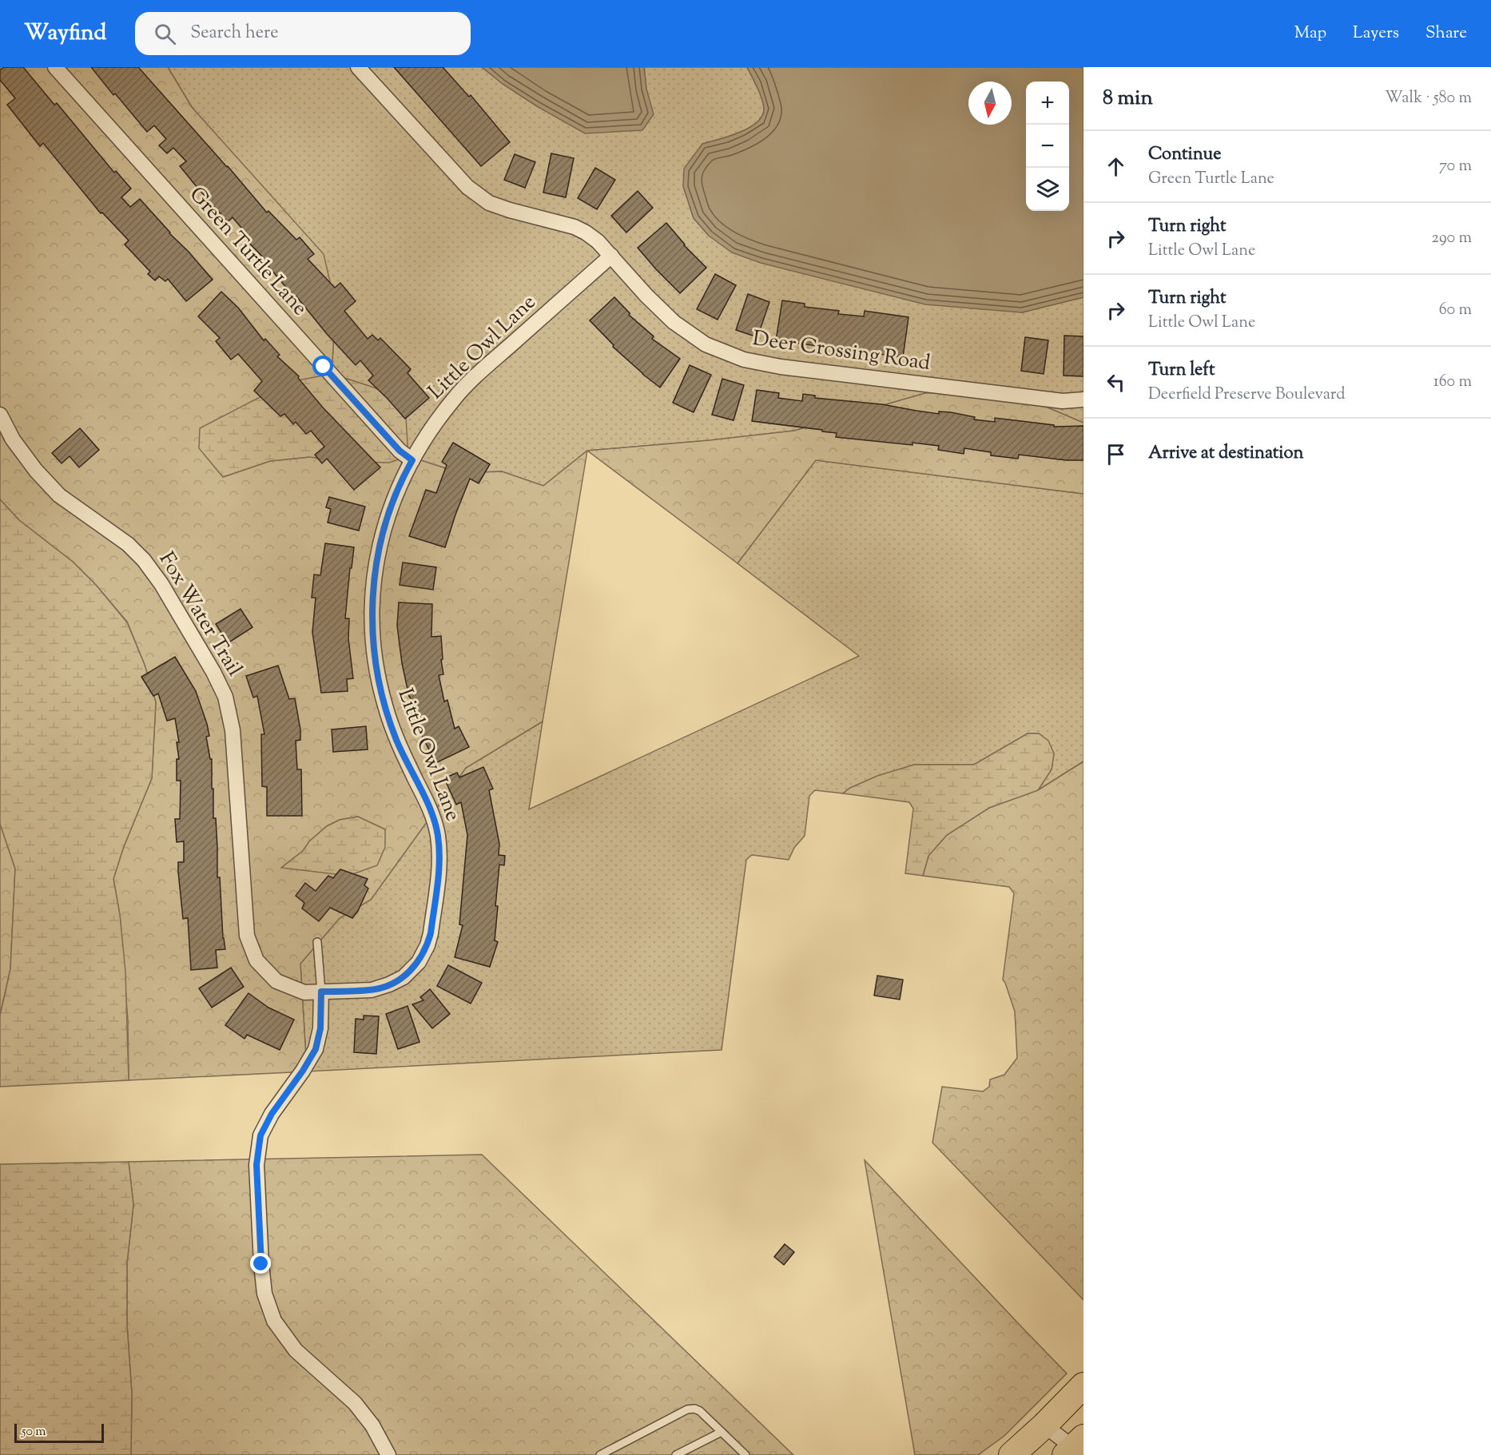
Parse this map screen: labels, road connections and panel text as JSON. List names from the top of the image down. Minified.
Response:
{"streets":{"street":["Green Turtle Lane","Little Owl Lane","Deer Crossing Road","Fox Water Trail"]},"crossings":[["Green Turtle Lane","Little Owl Lane"],["Little Owl Lane","Deer Crossing Road"],["Little Owl Lane","Fox Water Trail"]],"scale_bar":"50 m","north":"bottom","page":{"header":"Wayfind","search":"Search here","nav":["Map","Layers","Share"],"heading":["8 min","Walk · 580 m"],"map_buttons":["+","−"],"list":[["Continue","Green Turtle Lane","70 m"],["Turn right","Little Owl Lane","290 m"],["Turn right","Little Owl Lane","60 m"],["Turn left","Deerfield Preserve Boulevard","160 m"],"Arrive at destination"],"scale":"50 m"}}
